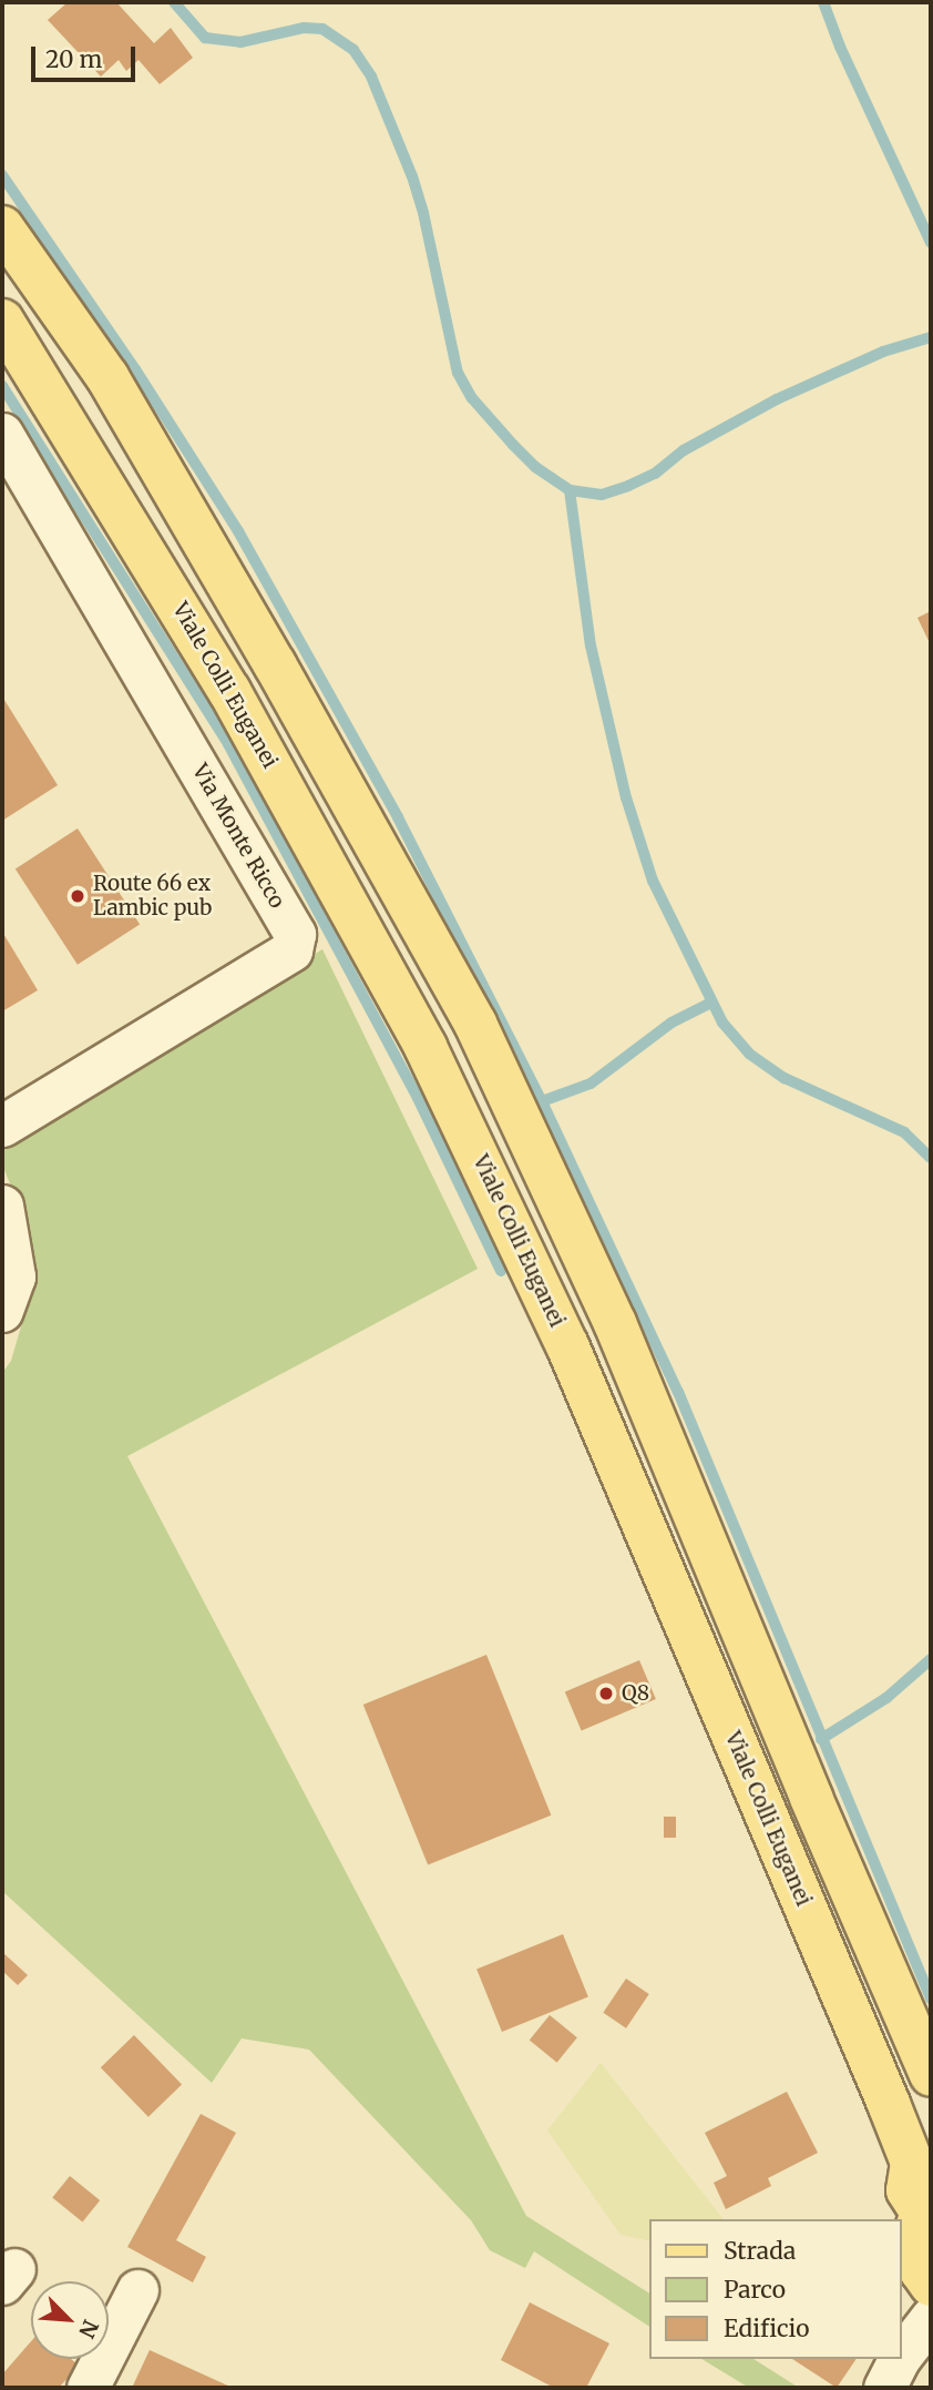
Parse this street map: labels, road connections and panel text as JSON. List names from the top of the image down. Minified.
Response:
{"streets":{"main road":["Viale Colli Euganei"],"street":["Via Monte Ricco"]},"places":["Route 66 ex Lambic pub","Q8"],"legend":["Strada","Parco","Edificio"],"scale_bar":"20 m","north":"bottom right"}
